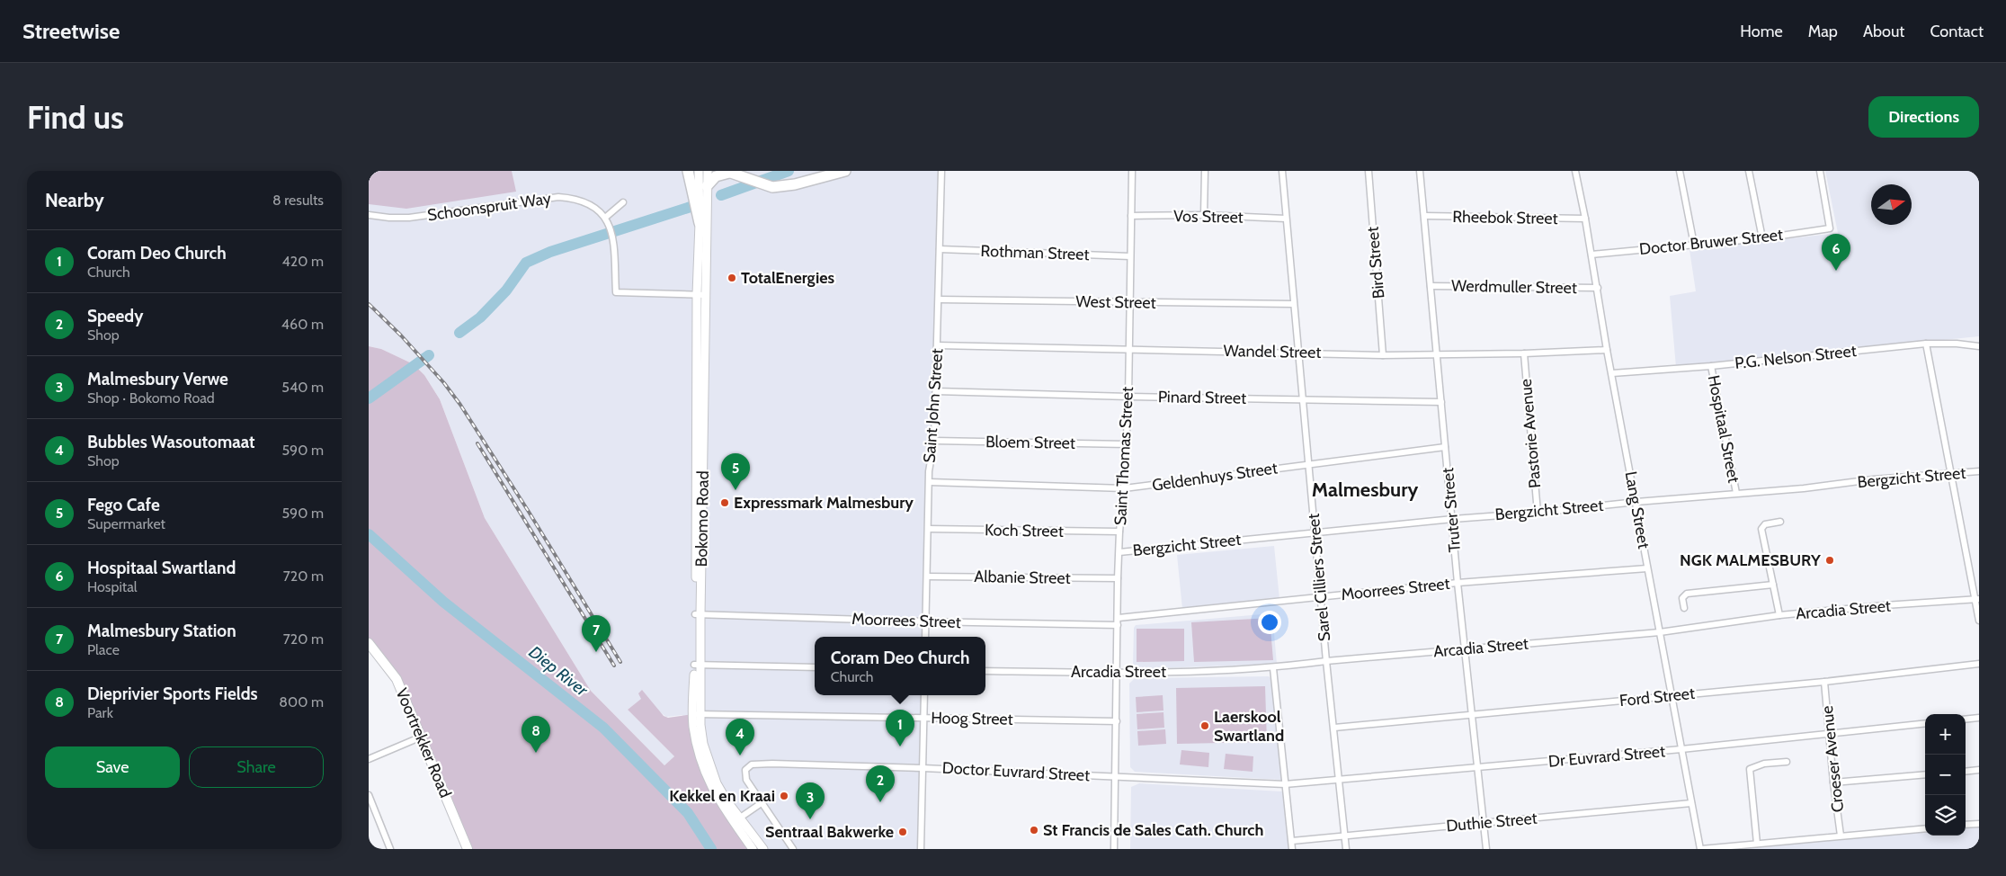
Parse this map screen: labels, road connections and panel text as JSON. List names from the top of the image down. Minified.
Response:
{"streets":{"main road":["Bokomo Road","Voortrekker Road"],"street":["Schoonspruit Way","Vos Street","Rheebok Street","Doctor Bruwer Street","Rothman Street","Bird Street","Werdmuller Street","West Street","Wandel Street","P.G. Nelson Street","Pinard Street","Saint John Street","Hospitaal Street","Pastorie Avenue","Bloem Street","Saint Thomas Street","Geldenhuys Street","Bergzicht Street","Truter Street","Lang Street","Koch Street","Albanie Street","Sarel Cilliers Street","Moorrees Street","Arcadia Street","Ford Street","Hoog Street","Dr Euvrard Street","Croeser Avenue","Doctor Euvrard Street","Duthie Street"]},"crossings":[["Schoonspruit Way","Bokomo Road"],["Vos Street","Saint Thomas Street"],["Vos Street","Sarel Cilliers Street"],["Rheebok Street","Truter Street"],["Rheebok Street","Lang Street"],["Doctor Bruwer Street","Lang Street"],["Rothman Street","Saint John Street"],["Rothman Street","Saint Thomas Street"],["Bird Street","Wandel Street"],["Werdmuller Street","Truter Street"],["Werdmuller Street","Lang Street"],["West Street","Saint John Street"],["West Street","Saint Thomas Street"],["West Street","Sarel Cilliers Street"],["Wandel Street","Saint John Street"],["Wandel Street","Pastorie Avenue"],["Wandel Street","Saint Thomas Street"],["Wandel Street","Truter Street"],["Wandel Street","Lang Street"],["Wandel Street","Sarel Cilliers Street"],["P.G. Nelson Street","Hospitaal Street"],["P.G. Nelson Street","Lang Street"],["Pinard Street","Saint John Street"],["Pinard Street","Saint Thomas Street"],["Pinard Street","Truter Street"],["Pinard Street","Sarel Cilliers Street"],["Saint John Street","Bloem Street"],["Saint John Street","Geldenhuys Street"],["Saint John Street","Koch Street"],["Saint John Street","Albanie Street"],["Saint John Street","Moorrees Street"],["Hospitaal Street","Bergzicht Street"],["Pastorie Avenue","Bergzicht Street"],["Bloem Street","Saint Thomas Street"],["Saint Thomas Street","Geldenhuys Street"],["Saint Thomas Street","Bergzicht Street"],["Saint Thomas Street","Koch Street"],["Saint Thomas Street","Albanie Street"],["Saint Thomas Street","Moorrees Street"],["Saint Thomas Street","Arcadia Street"],["Saint Thomas Street","Hoog Street"],["Saint Thomas Street","Doctor Euvrard Street"],["Geldenhuys Street","Truter Street"],["Geldenhuys Street","Sarel Cilliers Street"],["Bergzicht Street","Truter Street"],["Bergzicht Street","Lang Street"],["Bergzicht Street","Sarel Cilliers Street"],["Truter Street","Moorrees Street"],["Truter Street","Arcadia Street"],["Truter Street","Ford Street"],["Truter Street","Dr Euvrard Street"],["Truter Street","Duthie Street"],["Lang Street","Moorrees Street"],["Lang Street","Arcadia Street"],["Lang Street","Ford Street"],["Lang Street","Dr Euvrard Street"],["Lang Street","Duthie Street"],["Bokomo Road","Moorrees Street"],["Bokomo Road","Hoog Street"],["Sarel Cilliers Street","Moorrees Street"],["Sarel Cilliers Street","Arcadia Street"],["Sarel Cilliers Street","Ford Street"],["Sarel Cilliers Street","Dr Euvrard Street"],["Sarel Cilliers Street","Duthie Street"],["Ford Street","Croeser Avenue"],["Dr Euvrard Street","Croeser Avenue"],["Dr Euvrard Street","Doctor Euvrard Street"]],"districts":["Malmesbury"],"water":["Diep River"],"places":["TotalEnergies","Expressmark Malmesbury","NGK MALMESBURY","Laerskool Swartland","Kekkel en Kraai","St Francis de Sales Cath. Church","Sentraal Bakwerke"],"north":"right","page":{"header":"Streetwise","nav":["Home","Map","About","Contact"],"buttons":["Directions",["Save","Share"]],"title":"Find us","heading":["Nearby","8 results"],"list":[{"mark":"1","name":"Coram Deo Church","note":"Church","value":"420 m"},{"mark":"2","name":"Speedy","note":"Shop","value":"460 m"},{"mark":"3","name":"Malmesbury Verwe","note":"Shop · Bokomo Road","value":"540 m"},{"mark":"4","name":"Bubbles Wasoutomaat","note":"Shop","value":"590 m"},{"mark":"5","name":"Fego Cafe","note":"Supermarket","value":"590 m"},{"mark":"6","name":"Hospitaal Swartland","note":"Hospital","value":"720 m"},{"mark":"7","name":"Malmesbury Station","note":"Place","value":"720 m"},{"mark":"8","name":"Dieprivier Sports Fields","note":"Park","value":"800 m"}],"pins":["6","5","7","1","8","4","2","3"],"popup":["Coram Deo Church","Church"],"map_buttons":["+","−"]}}
